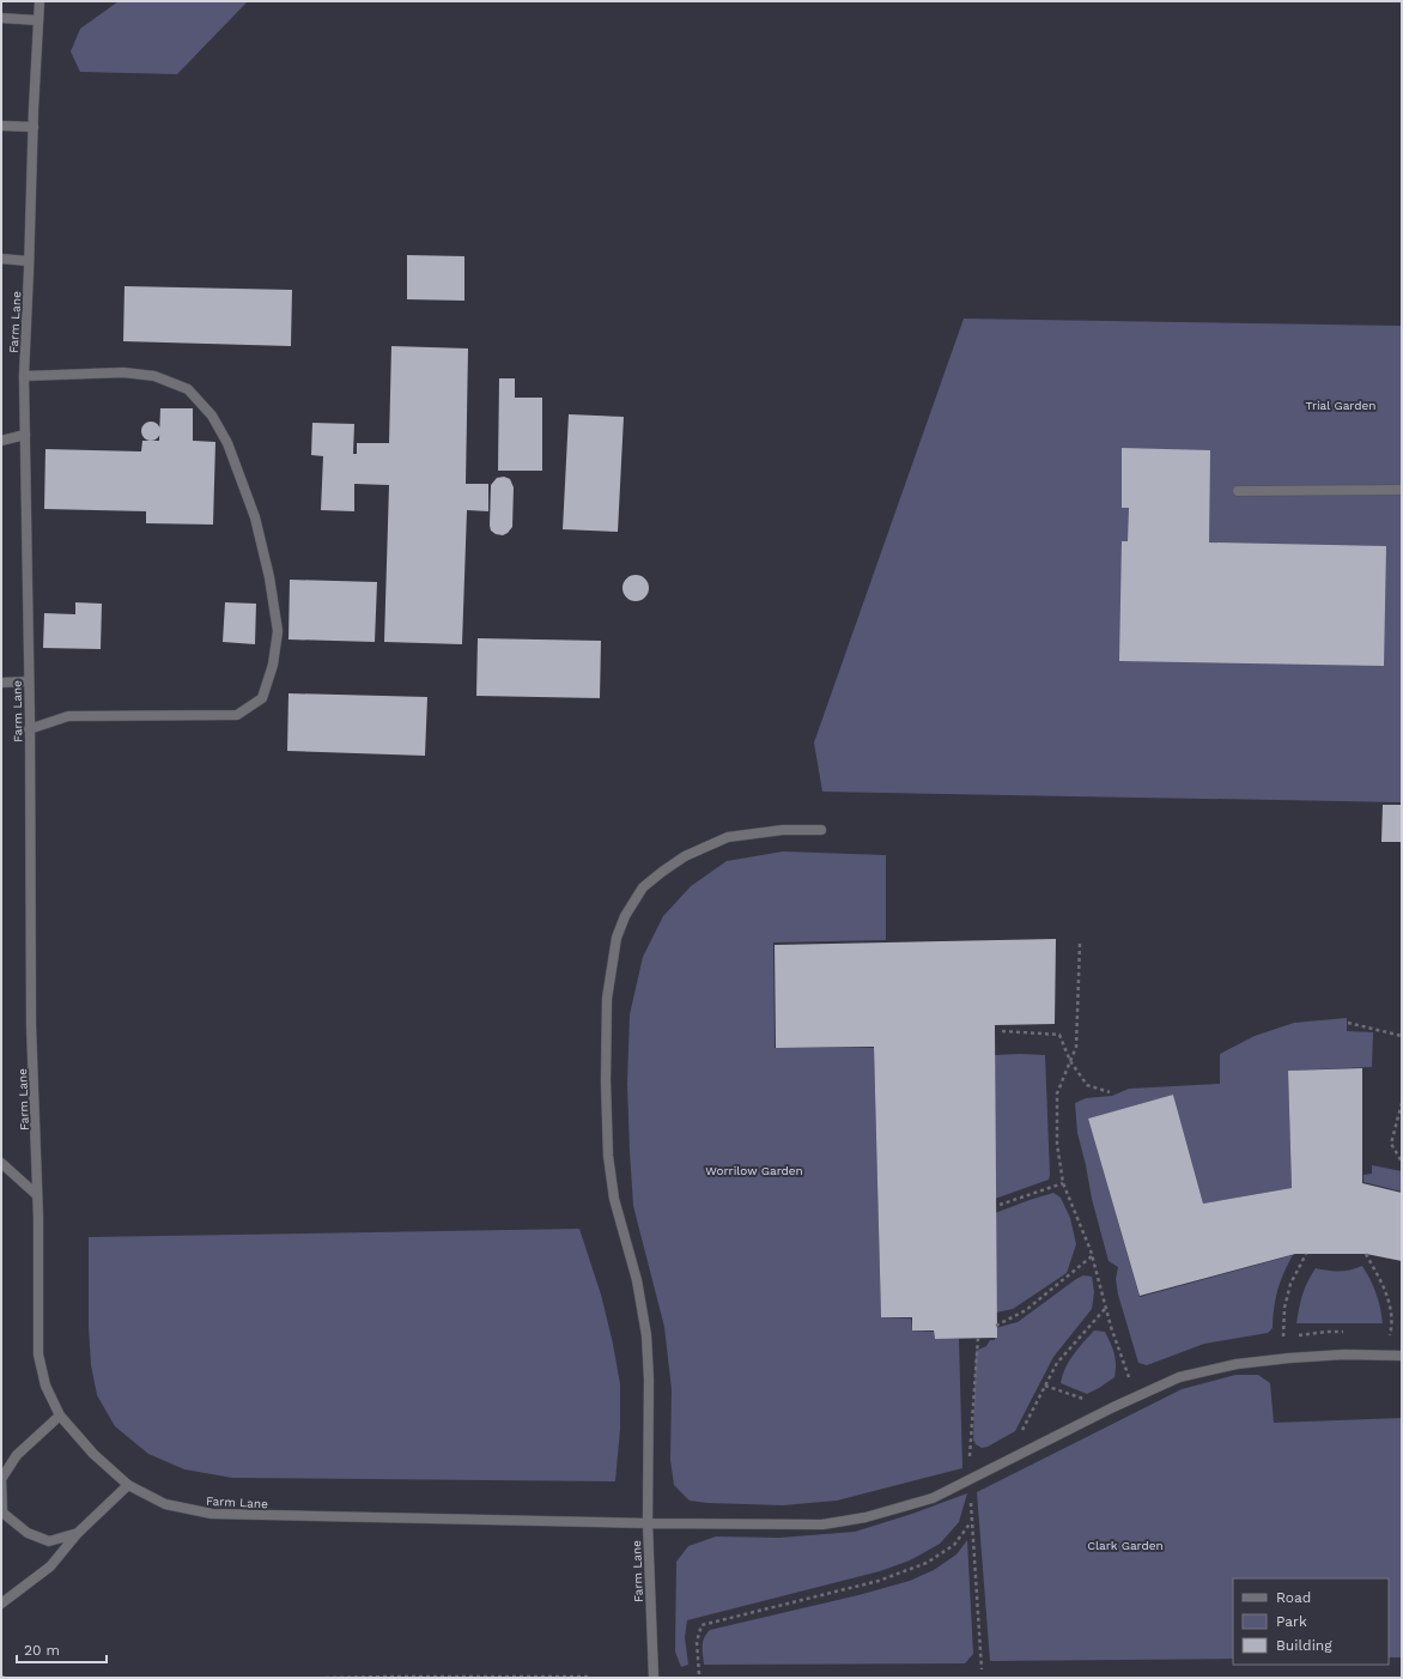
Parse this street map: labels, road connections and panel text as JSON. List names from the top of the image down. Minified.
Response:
{"streets":{"street":["Farm Lane"]},"parks":["Trial Garden","Worrilow Garden","Clark Garden"],"legend":["Road","Park","Building"],"scale_bar":"20 m"}
